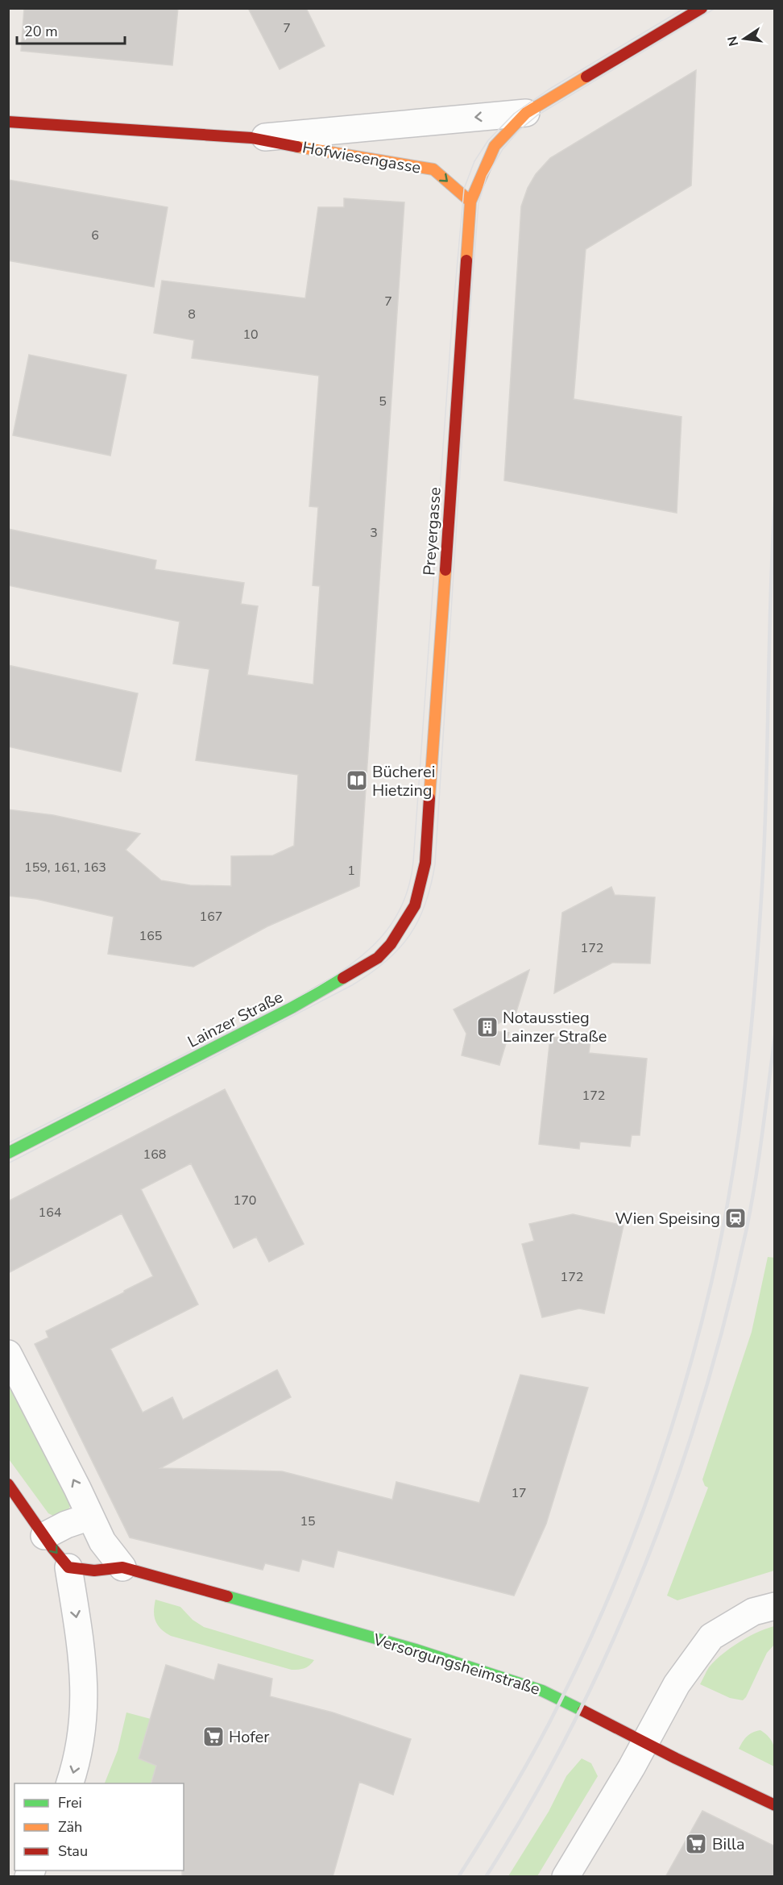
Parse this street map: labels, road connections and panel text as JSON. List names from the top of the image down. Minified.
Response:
{"streets":{"main road":["Hofwiesengasse","Preyergasse","Lainzer Straße","Versorgungsheimstraße"]},"crossings":[["Hofwiesengasse","Preyergasse"],["Preyergasse","Lainzer Straße"]],"places":{"library":["Bücherei Hietzing"],"building":["Notausstieg Lainzer Straße"],"station":["Wien Speising"],"supermarket":["Hofer","Billa"]},"house_numbers":["7","6","7","8","10","5","3","159, 161, 163","1","167","165","172","172","168","170","164","172","17","15"],"legend":["Frei","Zäh","Stau"],"scale_bar":"20 m","north":"left"}
